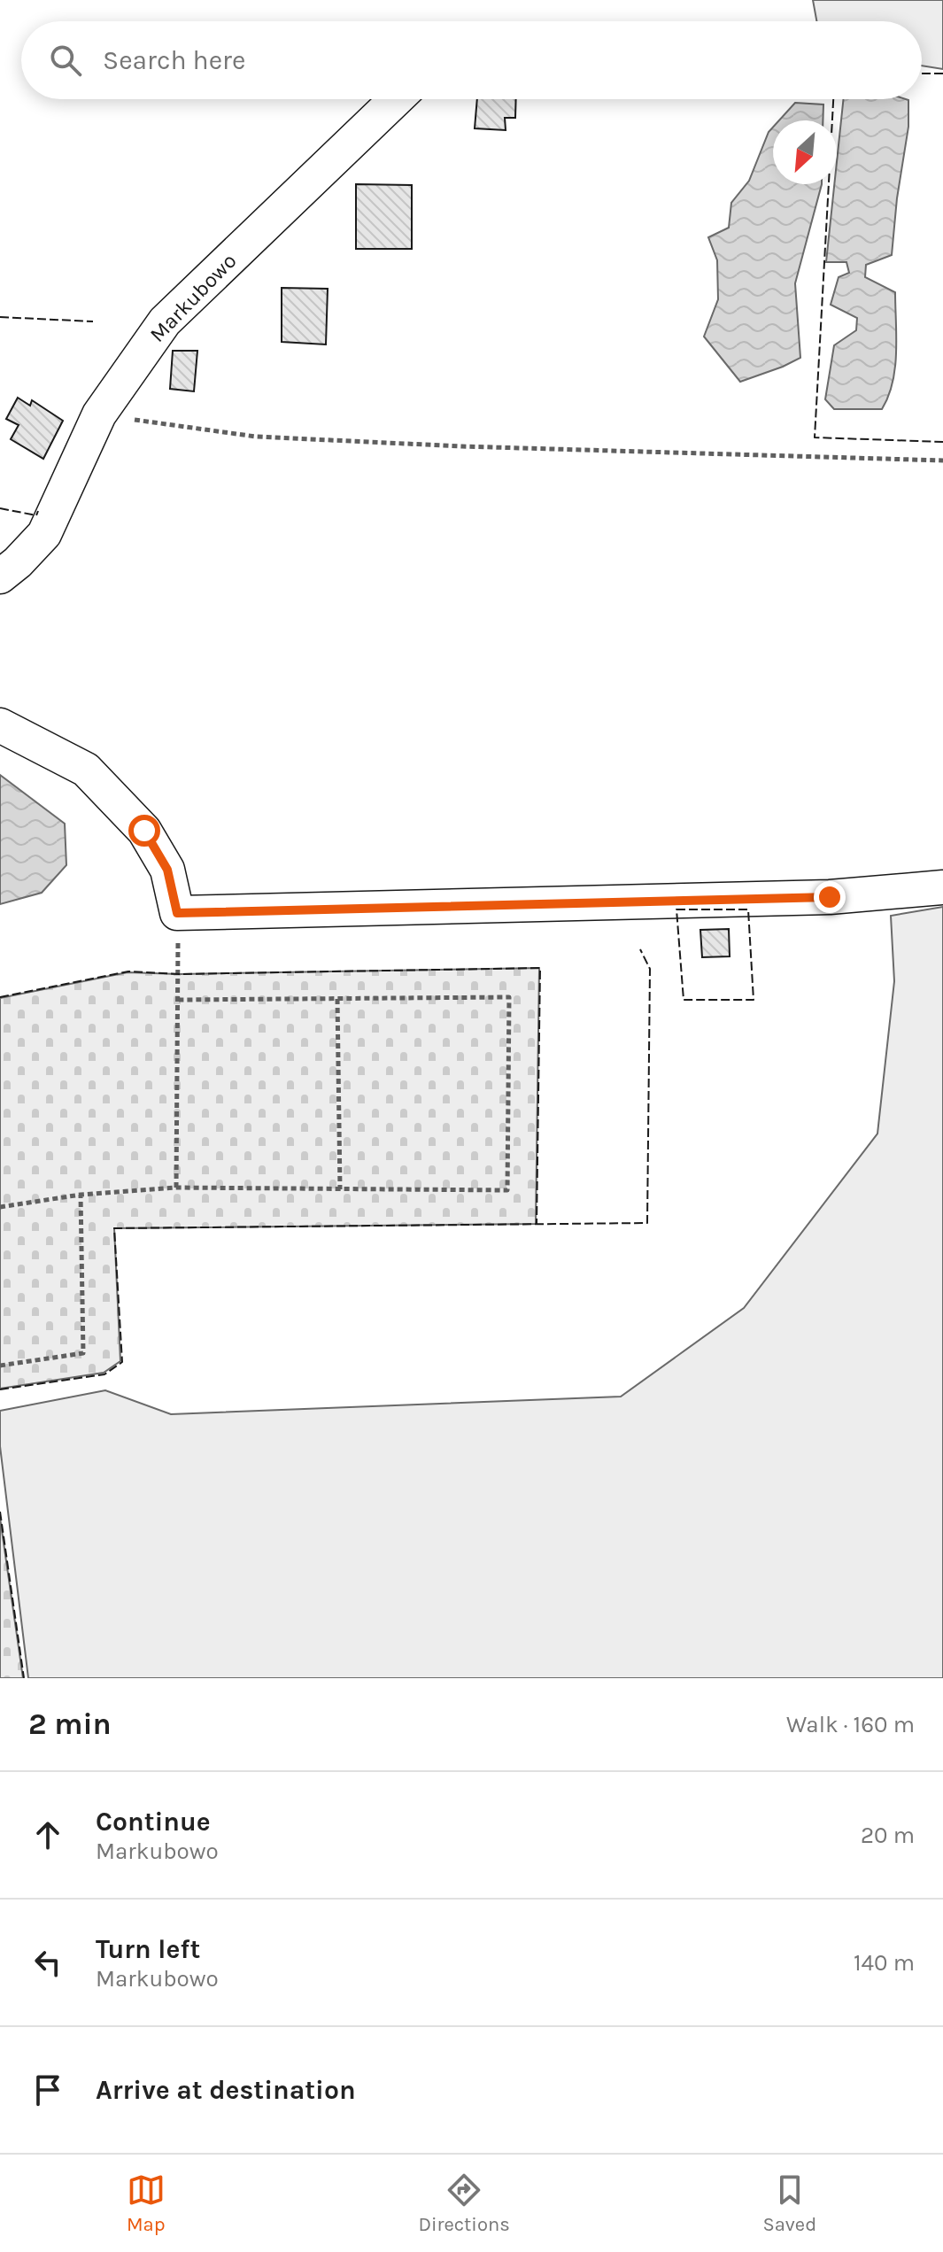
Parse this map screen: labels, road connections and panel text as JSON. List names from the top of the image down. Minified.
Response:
{"streets":{"street":["Markubowo"]},"north":"bottom left","page":{"search":"Search here","heading":["2 min","Walk · 160 m"],"list":[["Continue","Markubowo","20 m"],["Turn left","Markubowo","140 m"],"Arrive at destination"],"nav":["Map","Directions","Saved"]}}
